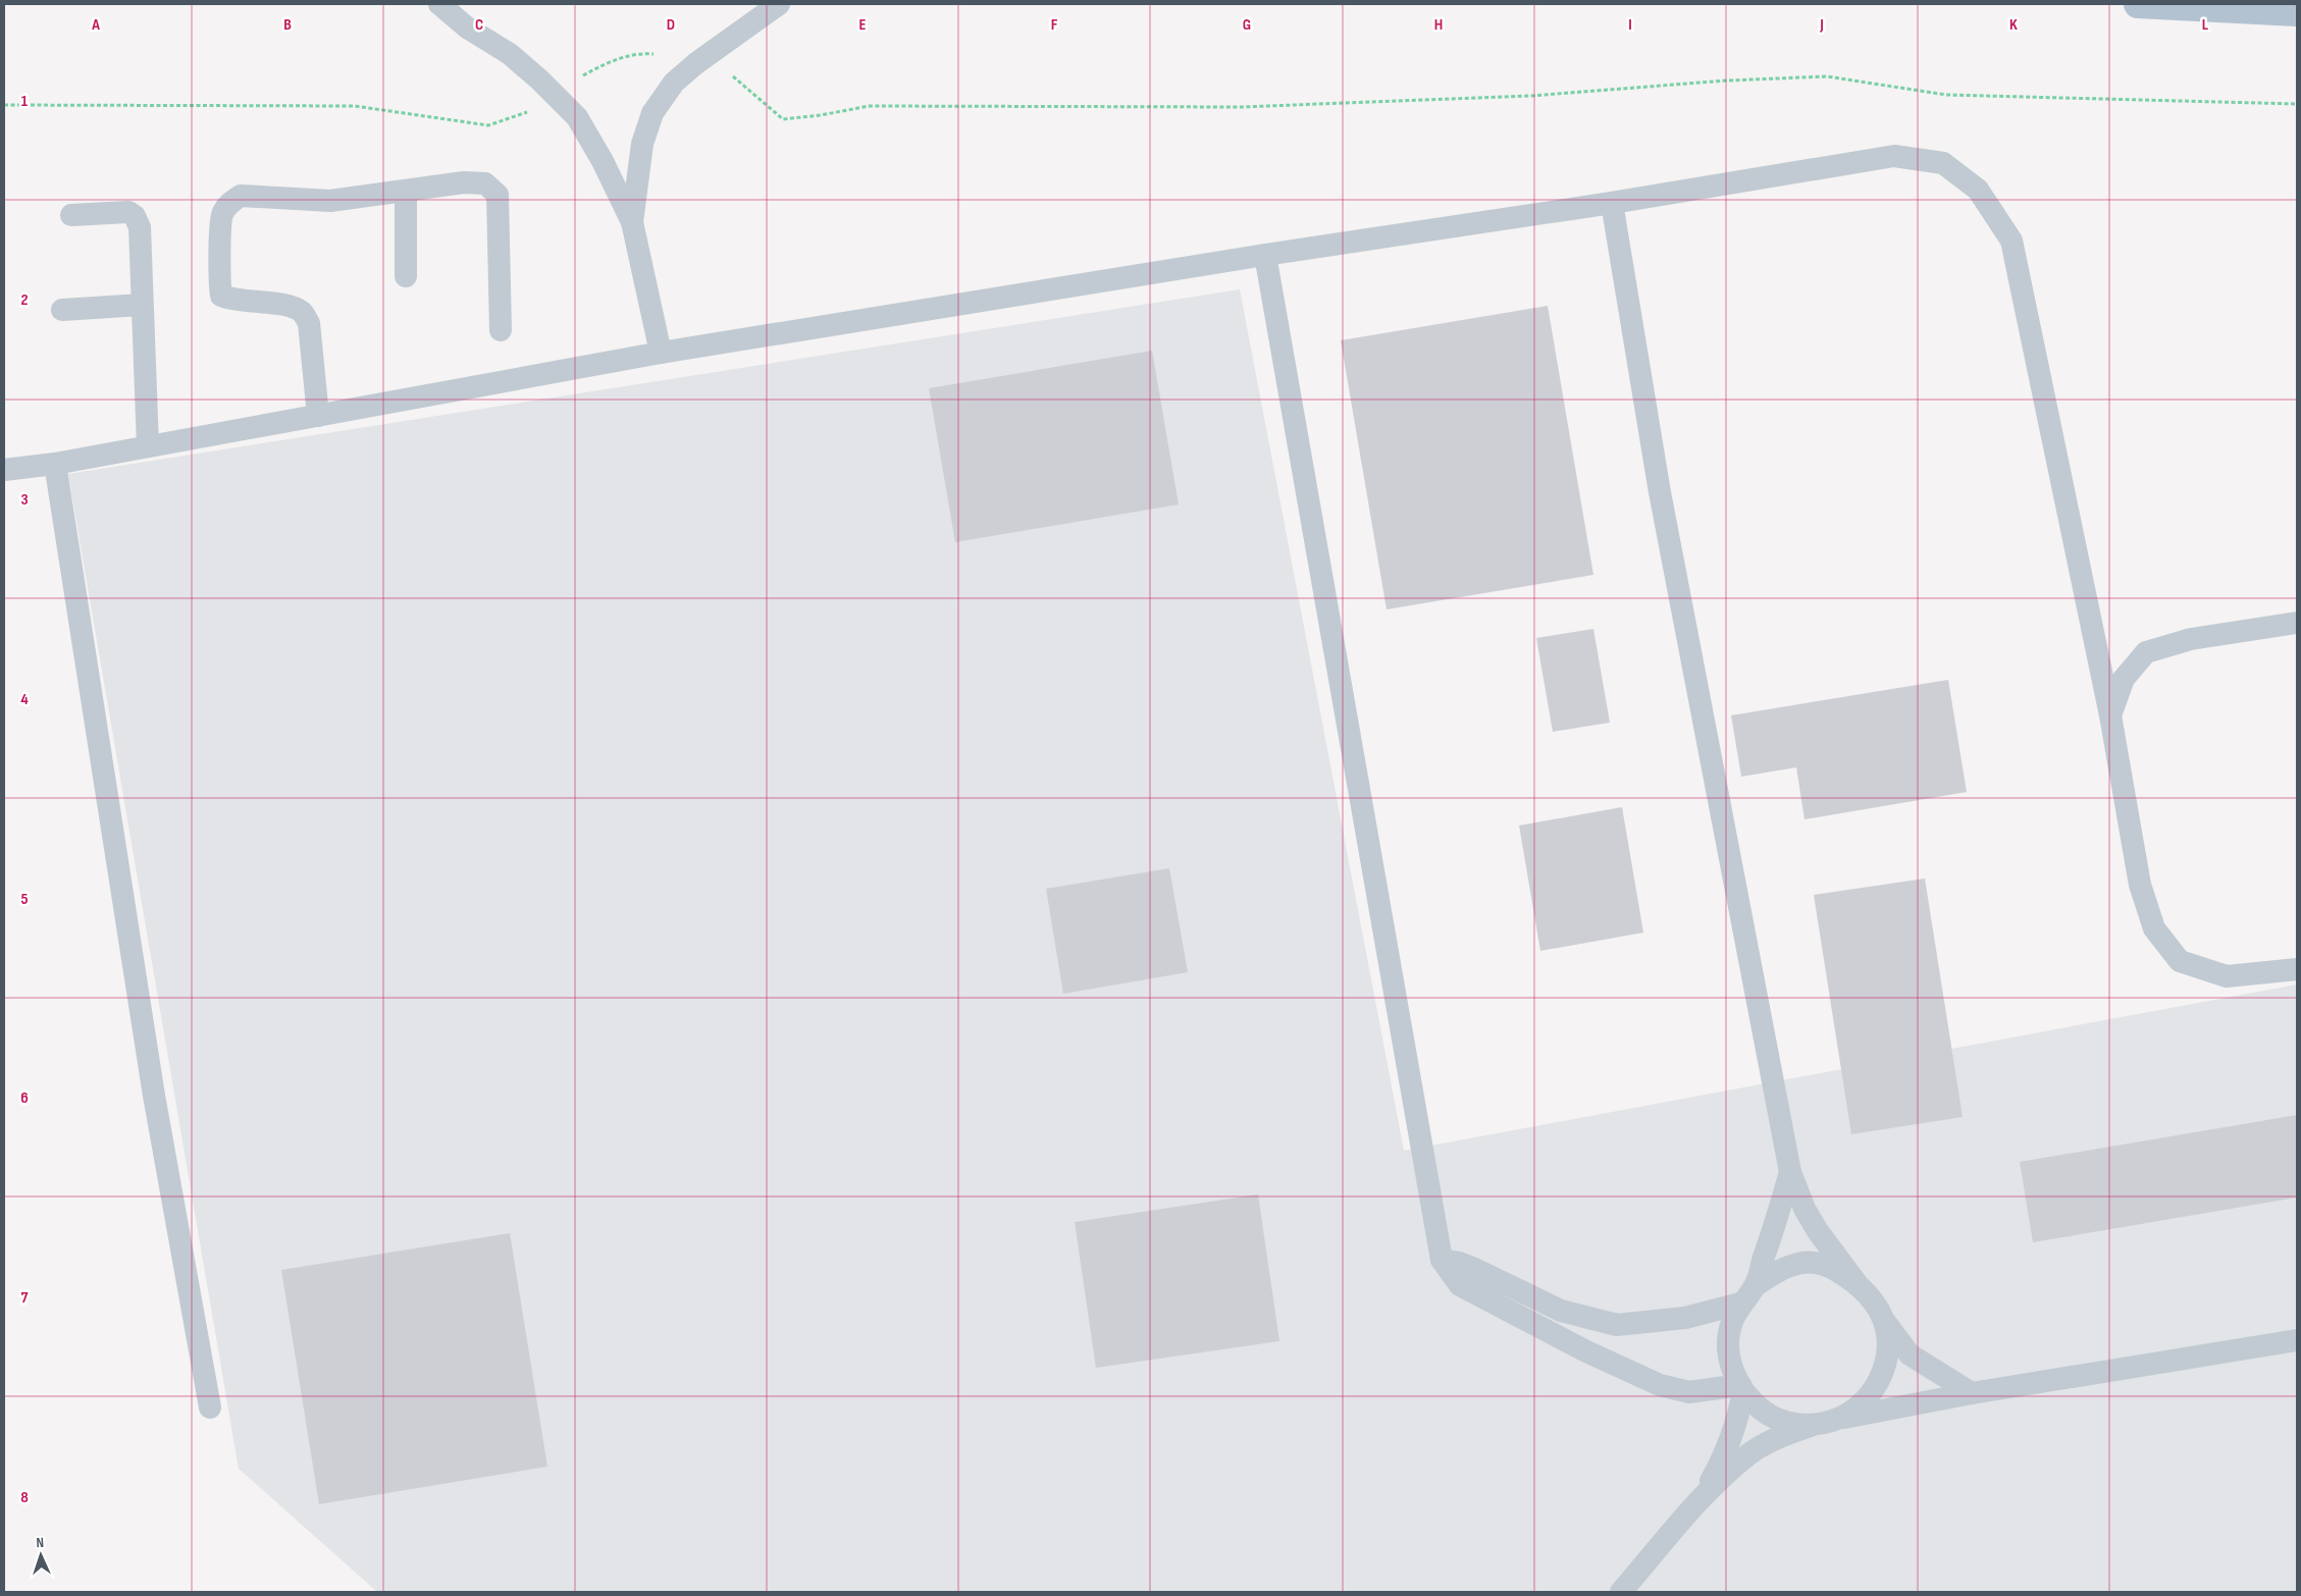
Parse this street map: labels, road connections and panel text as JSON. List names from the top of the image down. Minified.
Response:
{"north":"top","grid":{"columns":["A","B","C","D","E","F","G","H","I","J","K","L"],"rows":["1","2","3","4","5","6","7","8"]}}
